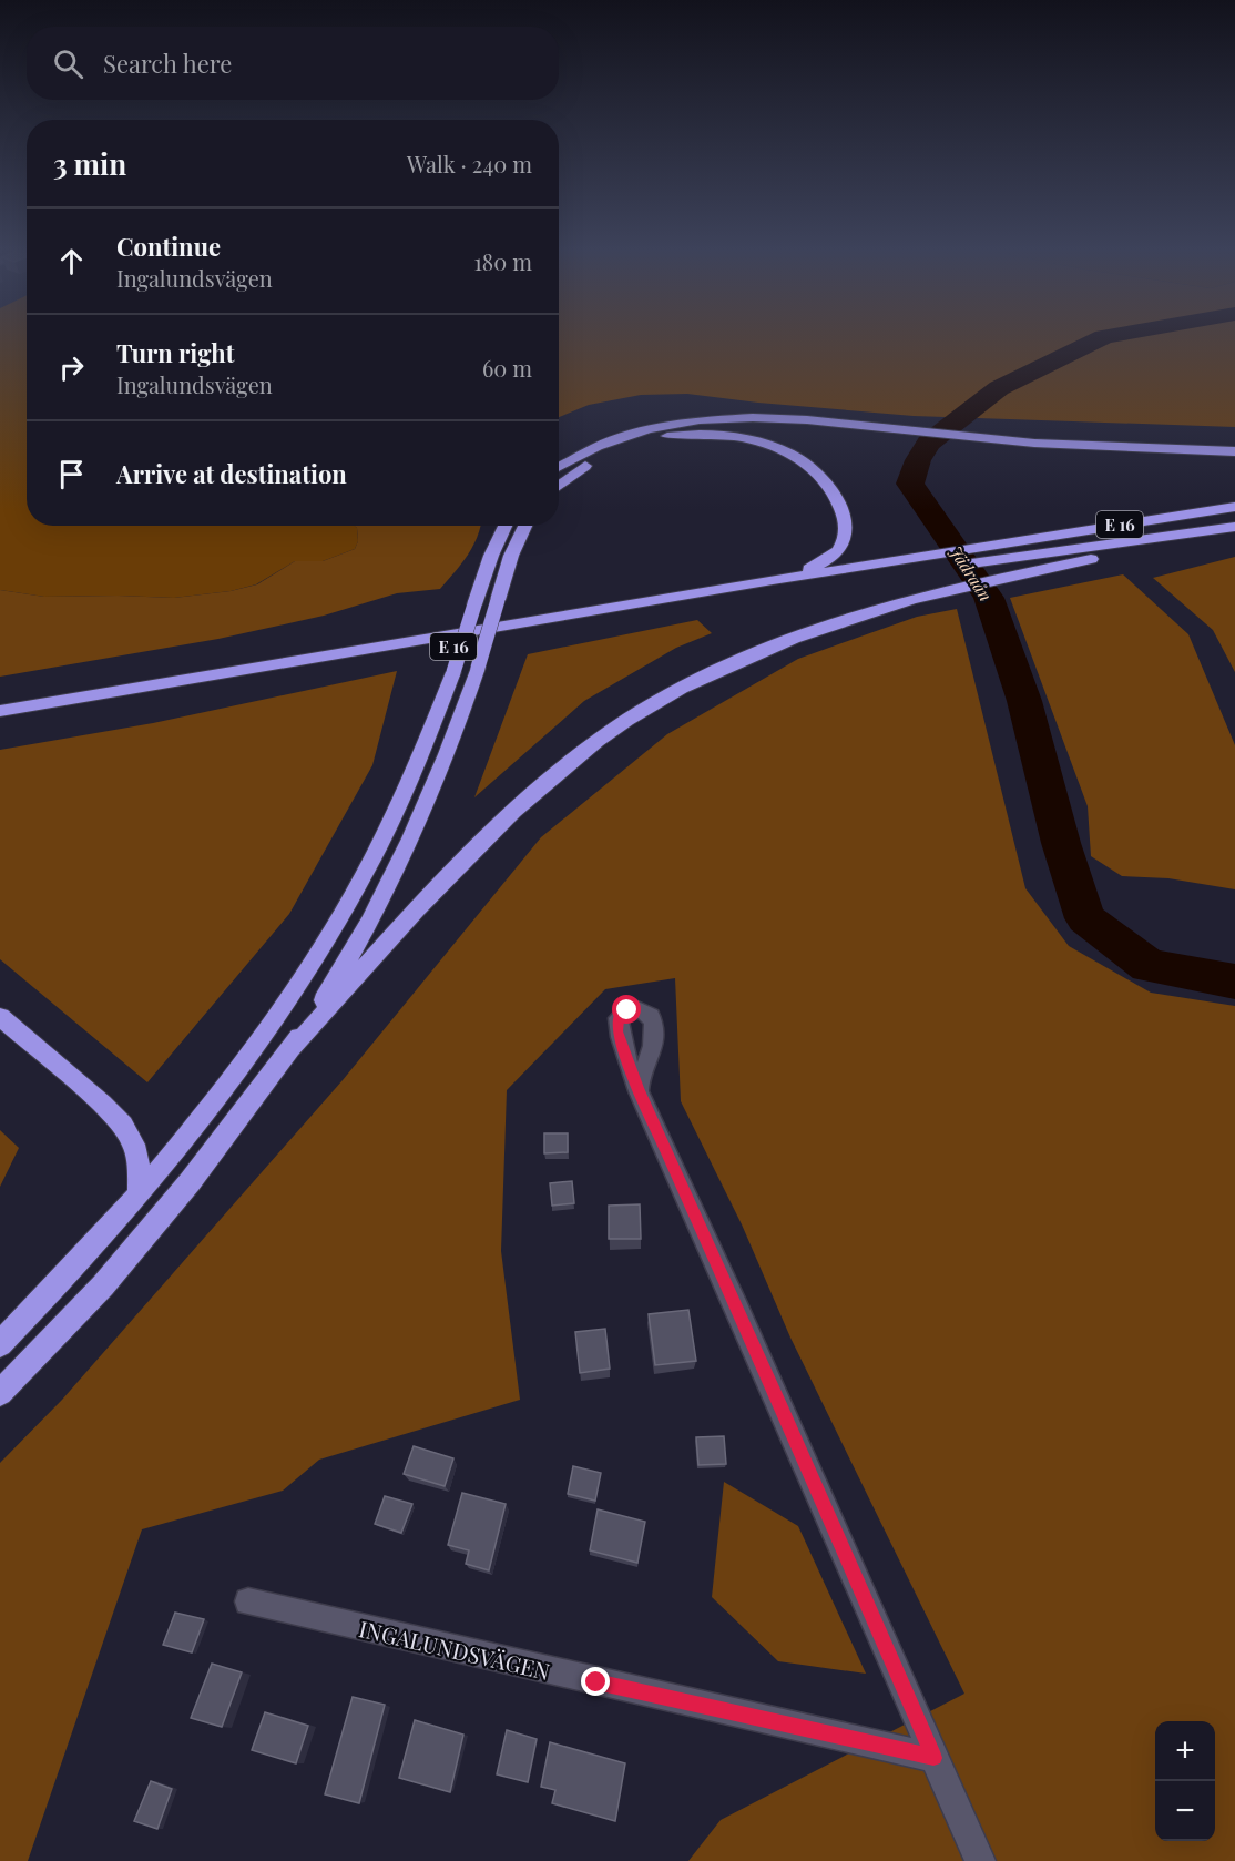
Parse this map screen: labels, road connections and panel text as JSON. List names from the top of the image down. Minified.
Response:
{"streets":{"highway":["E 16"],"street":["INGALUNDSVÄGEN"]},"water":["Jädraån"],"page":{"search":"Search here","heading":["3 min","Walk · 240 m"],"list":[["Continue","Ingalundsvägen","180 m"],["Turn right","Ingalundsvägen","60 m"],"Arrive at destination"],"map_buttons":["+","−"]}}
